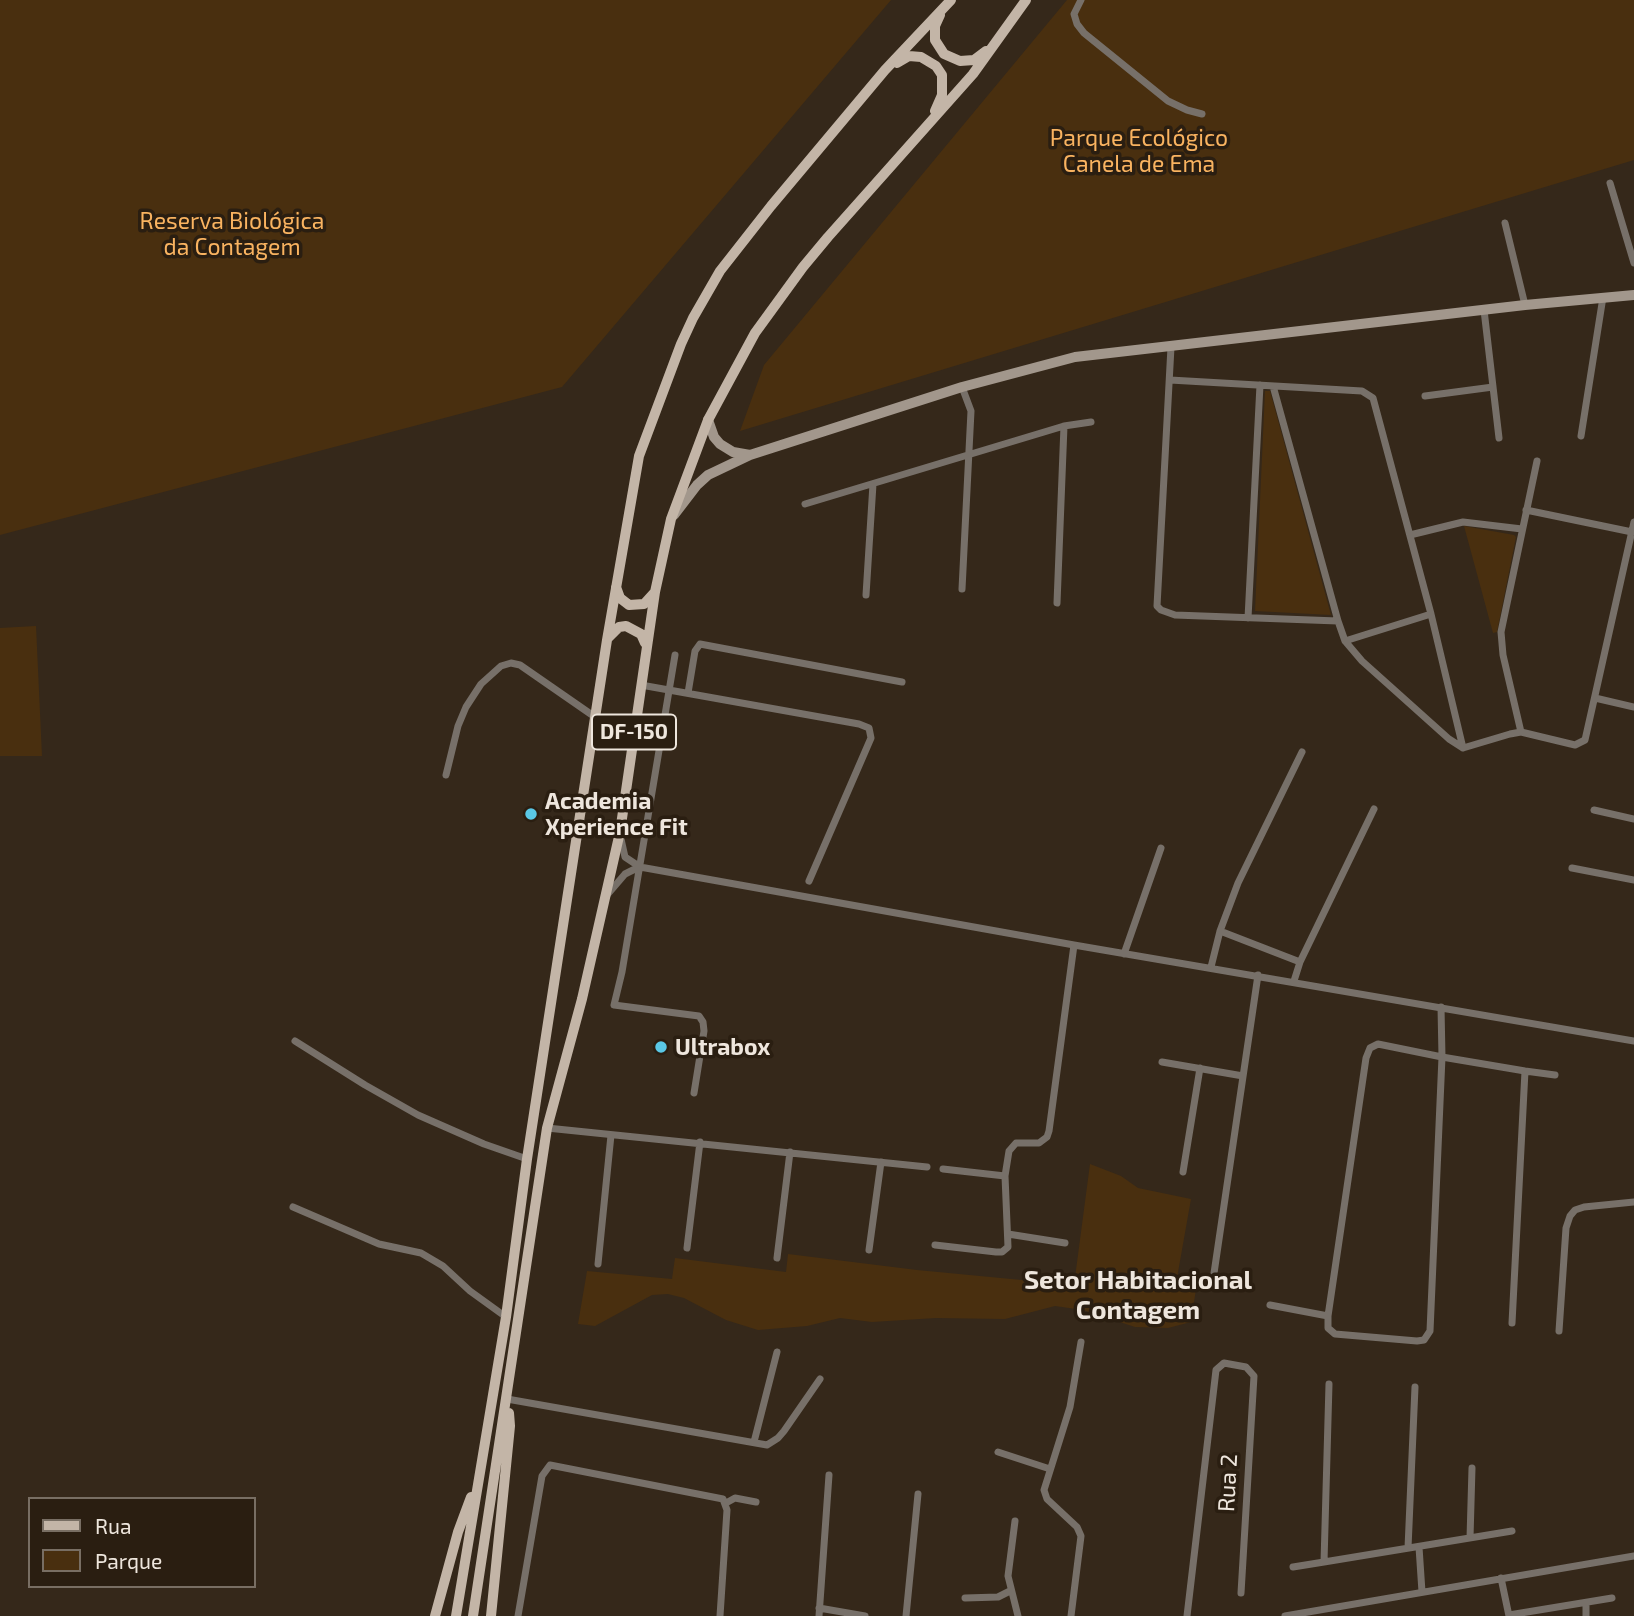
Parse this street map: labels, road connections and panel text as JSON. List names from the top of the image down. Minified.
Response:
{"streets":{"main road":["DF-150"],"street":["Rua 2"]},"districts":["Setor Habitacional Contagem"],"parks":["Parque Ecológico Canela de Ema","Reserva Biológica da Contagem"],"places":["Academia Xperience Fit","Ultrabox"],"legend":["Rua","Parque"]}
